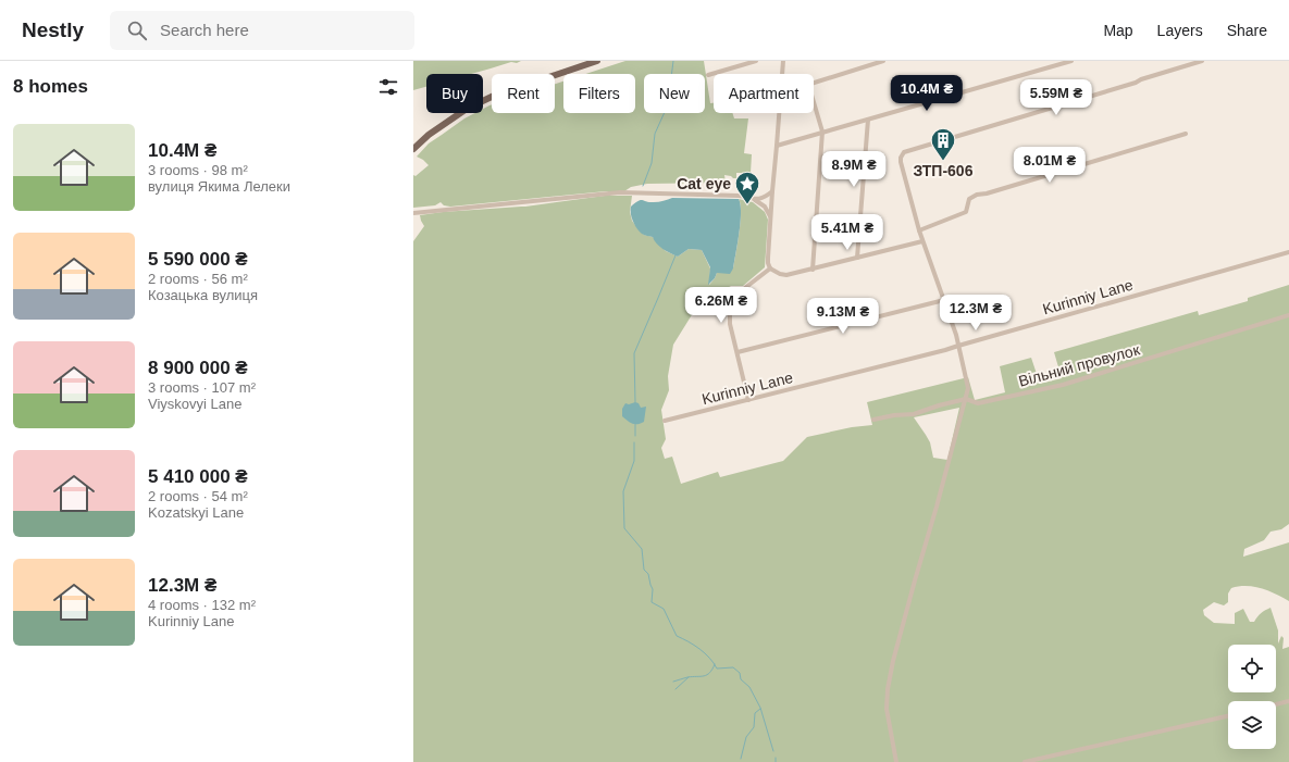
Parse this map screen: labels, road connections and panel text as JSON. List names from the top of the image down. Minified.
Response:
{"streets":{"street":["Kurinniy Lane","Вільний провулок"]},"places":{"building":["ЗТП-606"],"place":["Cat eye"]},"page":{"header":"Nestly","search":"Search here","nav":["Map","Layers","Share"],"heading":"8 homes","chip":["Buy","Rent","Filters","New","Apartment"],"price":["10.4M ₴","5.59M ₴","8.01M ₴","8.9M ₴","5.41M ₴","6.26M ₴","12.3M ₴","9.13M ₴"],"list":[{"name":"10.4M ₴","note":"3 rooms · 98 m² · вулиця Якима Лелеки"},{"name":"5 590 000 ₴","note":"2 rooms · 56 m² · Козацька вулиця"},{"name":"8 900 000 ₴","note":"3 rooms · 107 m² · Viyskovyi Lane"},{"name":"5 410 000 ₴","note":"2 rooms · 54 m² · Kozatskyi Lane"},{"name":"12.3M ₴","note":"4 rooms · 132 m² · Kurinniy Lane"}]}}
